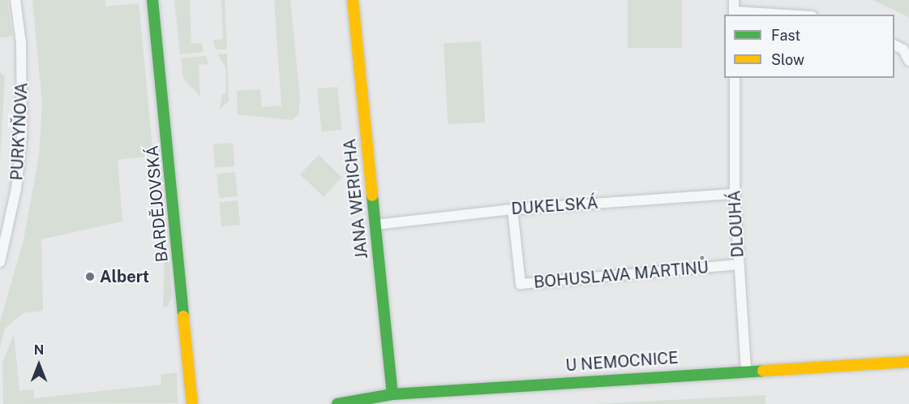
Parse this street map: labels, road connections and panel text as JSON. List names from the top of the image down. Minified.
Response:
{"streets":{"street":["PURKYŇOVA","JANA WERICHA","BARDĚJOVSKÁ","DUKELSKÁ","DLOUHÁ","BOHUSLAVA MARTINŮ","U NEMOCNICE"]},"crossings":[["JANA WERICHA","DUKELSKÁ"],["JANA WERICHA","U NEMOCNICE"],["DUKELSKÁ","DLOUHÁ"],["DUKELSKÁ","BOHUSLAVA MARTINŮ"],["DLOUHÁ","BOHUSLAVA MARTINŮ"],["DLOUHÁ","U NEMOCNICE"]],"places":["Albert"],"legend":["Fast","Slow"],"north":"top"}
